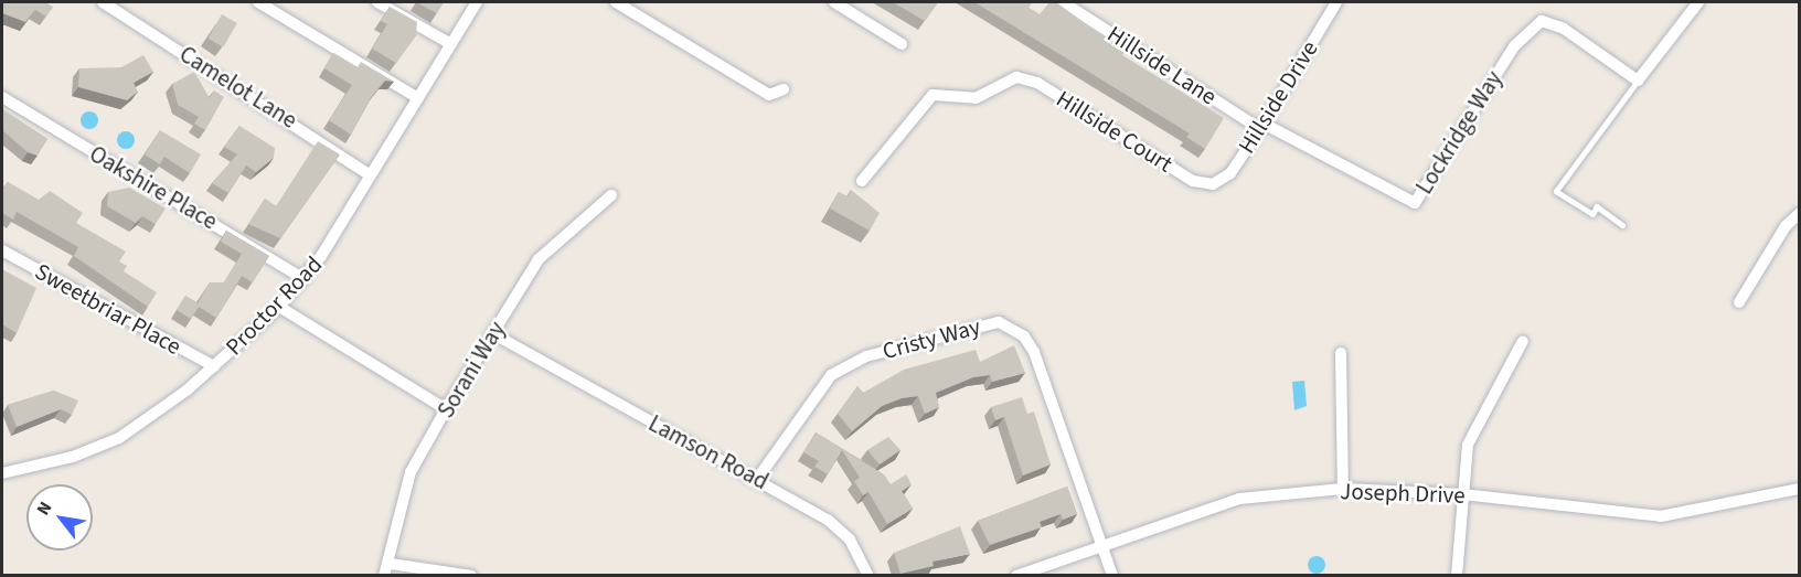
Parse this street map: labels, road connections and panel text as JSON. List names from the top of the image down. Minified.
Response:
{"streets":{"street":["Hillside Lane","Camelot Lane","Hillside Drive","Hillside Court","Lockridge Way","Oakshire Place","Proctor Road","Sweetbriar Place","Cristy Way","Sorani Way","Lamson Road","Joseph Drive"]},"crossings":[["Hillside Lane","Hillside Drive"],["Hillside Lane","Lockridge Way"],["Camelot Lane","Proctor Road"],["Hillside Drive","Hillside Court"],["Hillside Drive","Lockridge Way"],["Oakshire Place","Proctor Road"],["Proctor Road","Sweetbriar Place"],["Cristy Way","Lamson Road"],["Cristy Way","Joseph Drive"],["Sorani Way","Lamson Road"]],"north":"top left"}
